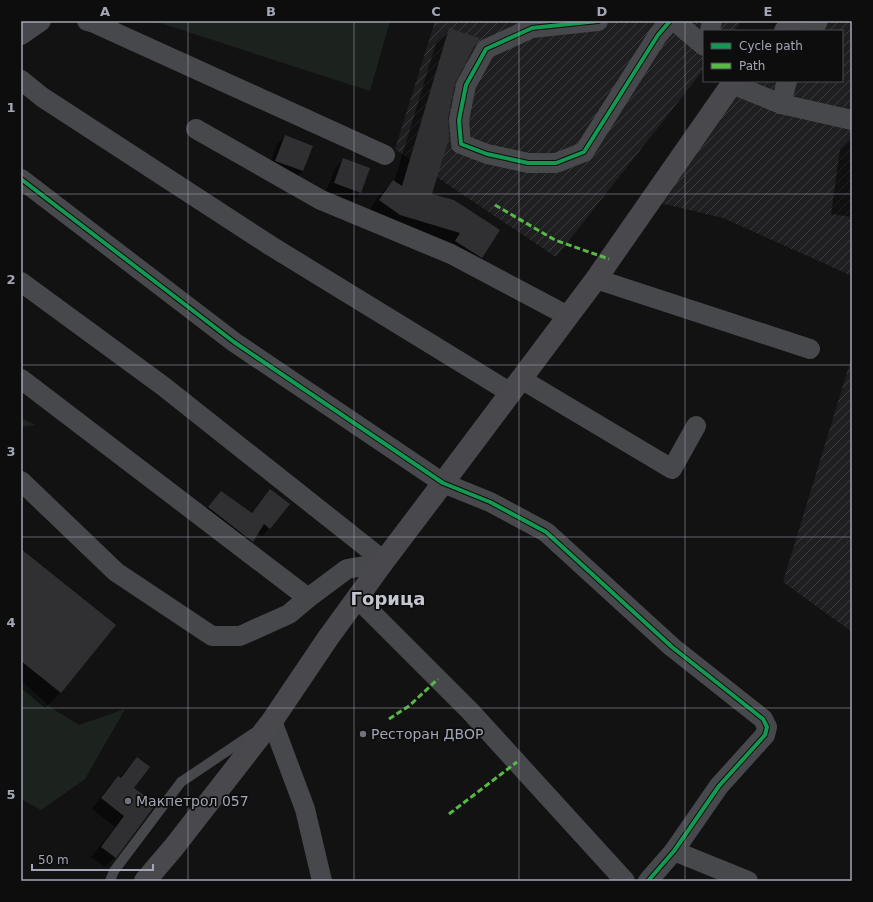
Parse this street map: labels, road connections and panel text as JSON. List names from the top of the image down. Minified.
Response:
{"districts":["Горица"],"places":["Ресторан ДВОР","Макпетрол 057"],"legend":["Cycle path","Path"],"scale_bar":"50 m","grid":{"columns":["A","B","C","D","E"],"rows":["1","2","3","4","5"]}}
